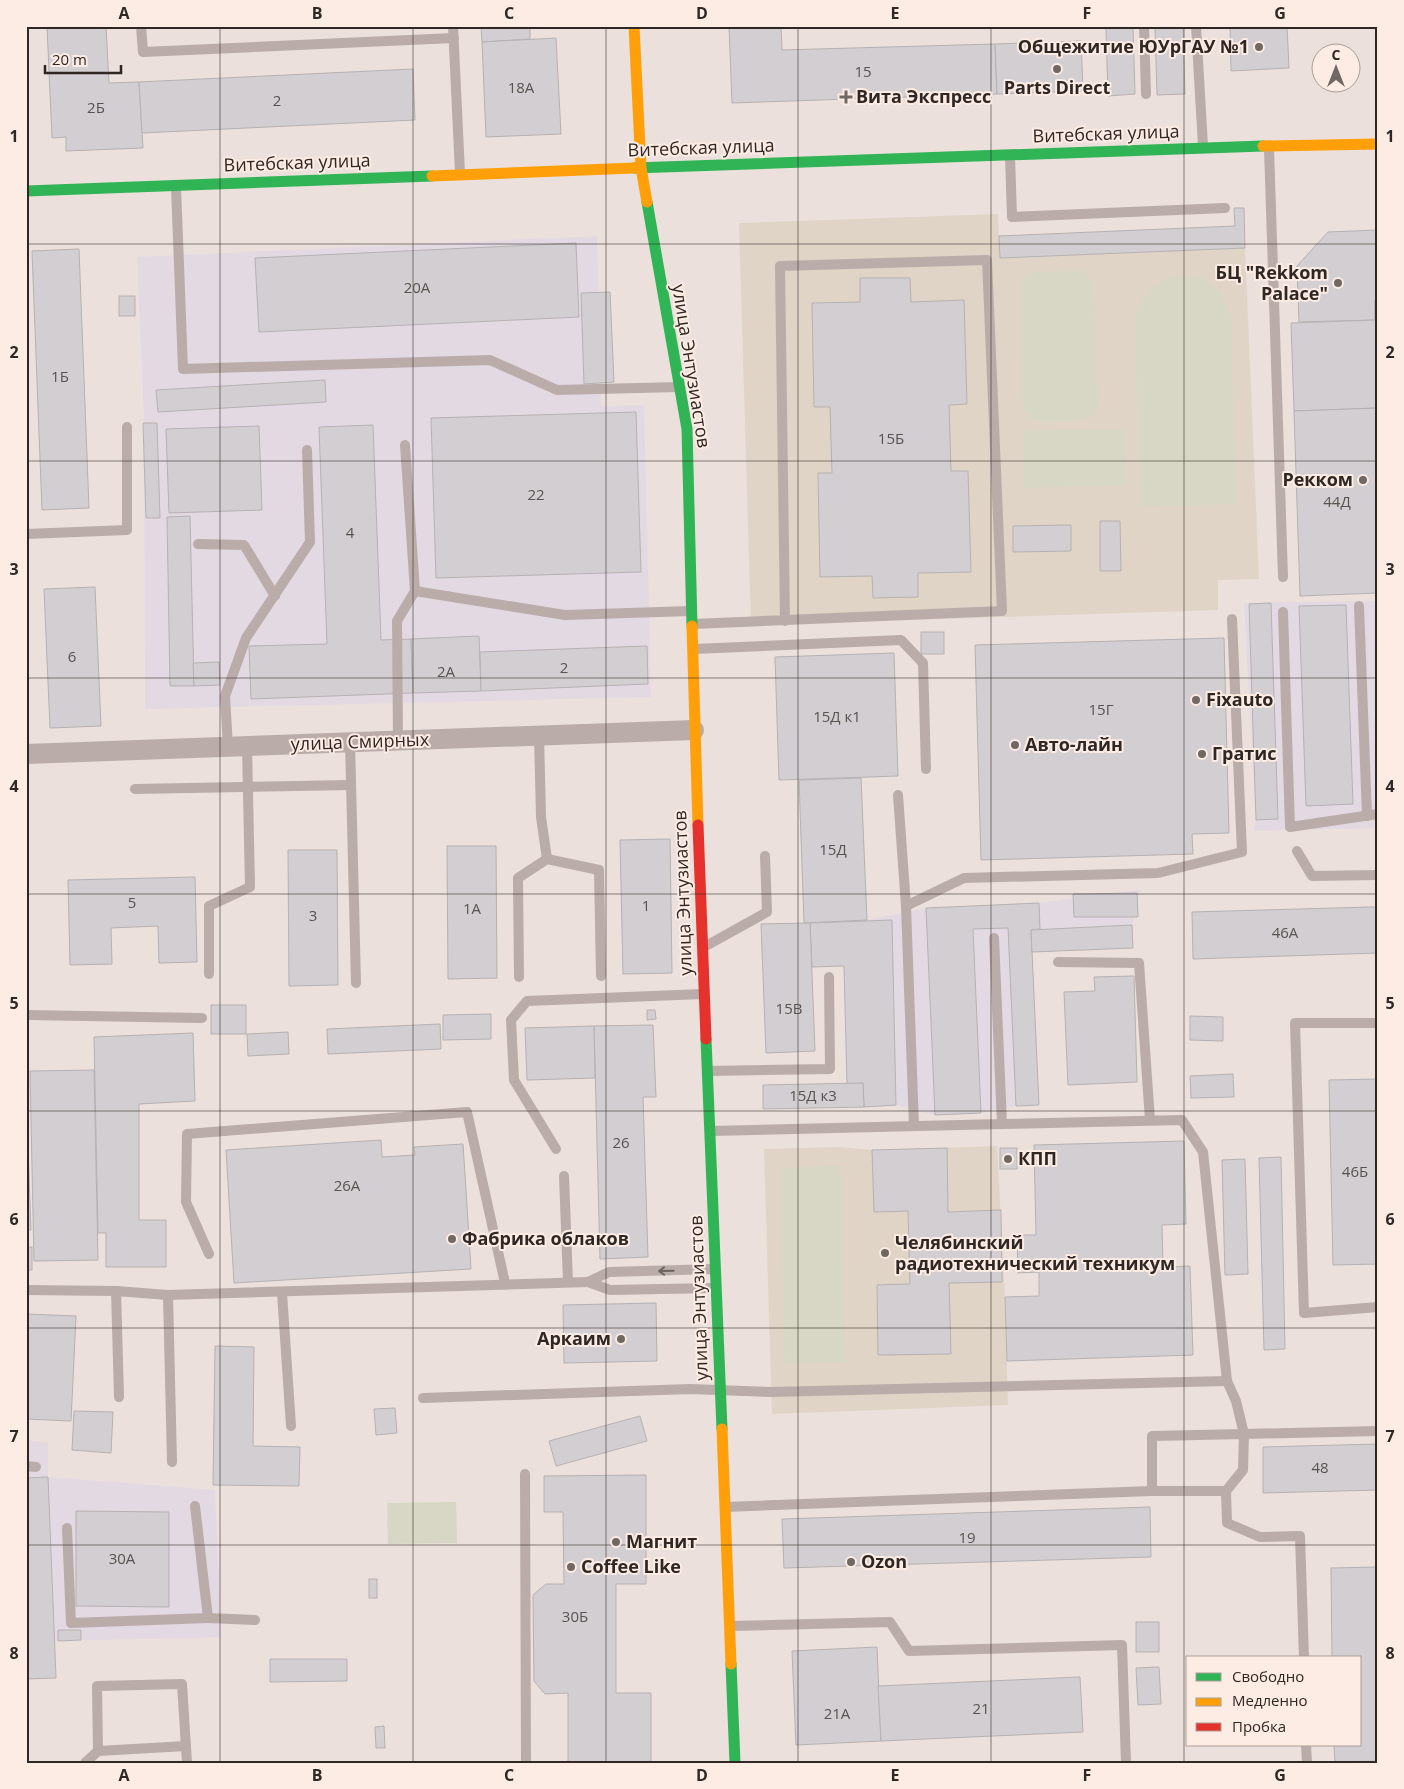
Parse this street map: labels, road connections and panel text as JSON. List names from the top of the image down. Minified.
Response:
{"streets":{"main road":["Витебская улица","улица Энтузиастов"],"street":["улица Смирных"]},"crossings":[["Витебская улица","улица Энтузиастов"],["улица Энтузиастов","улица Смирных"]],"places":{"other":["Общежитие ЮУрГАУ №1","Parts Direct","БЦ \"Rekkom Palace\"","Рекком","Fixauto","Авто-лайн","Гратис","КПП","Фабрика облаков","Челябинский радиотехнический техникум","Аркаим","Магнит","Ozon","Coffee Like"],"health":["Вита Экспресс"]},"house_numbers":["15","18А","2","2Б","20А","1Б","15Б","22","44Д","4","6","2","2А","15Г","15Д к1","15Д","5","1","1А","3","46А","15В","15Д к3","26","46Б","26А","48","19","30А","30Б","21","21А"],"legend":["Свободно","Медленно","Пробка"],"scale_bar":"20 m","north":"top","grid":{"columns":["A","B","C","D","E","F","G"],"rows":["1","2","3","4","5","6","7","8"]}}
